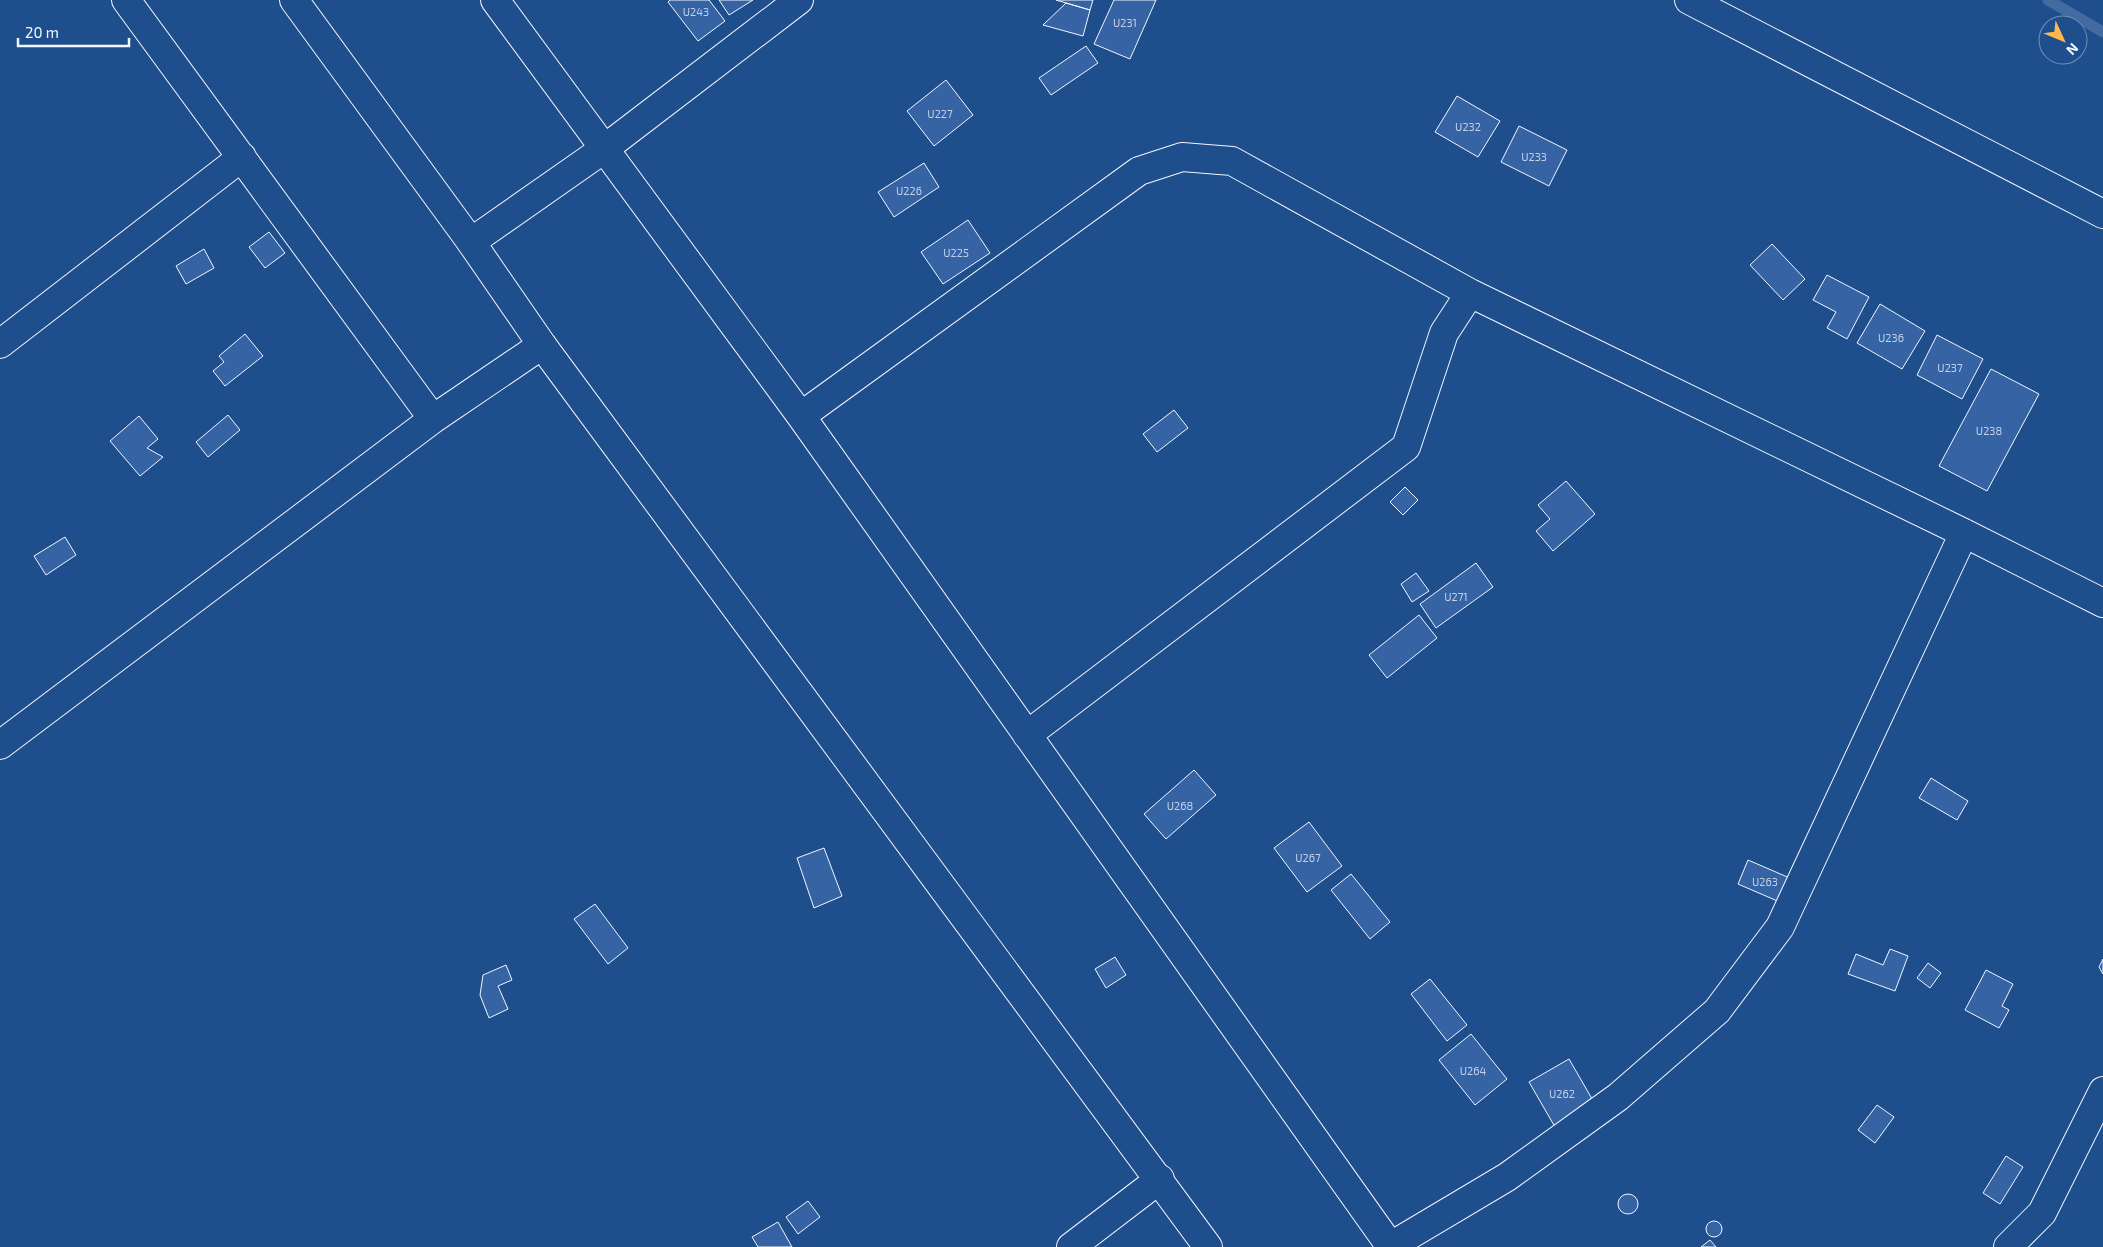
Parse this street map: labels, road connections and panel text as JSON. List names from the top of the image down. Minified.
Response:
{"house_numbers":["U243","U231","U227","U232","U233","U226","U225","U236","U237","U238","U271","U268","U267","U263","U264","U262"],"scale_bar":"20 m","north":"bottom right"}
